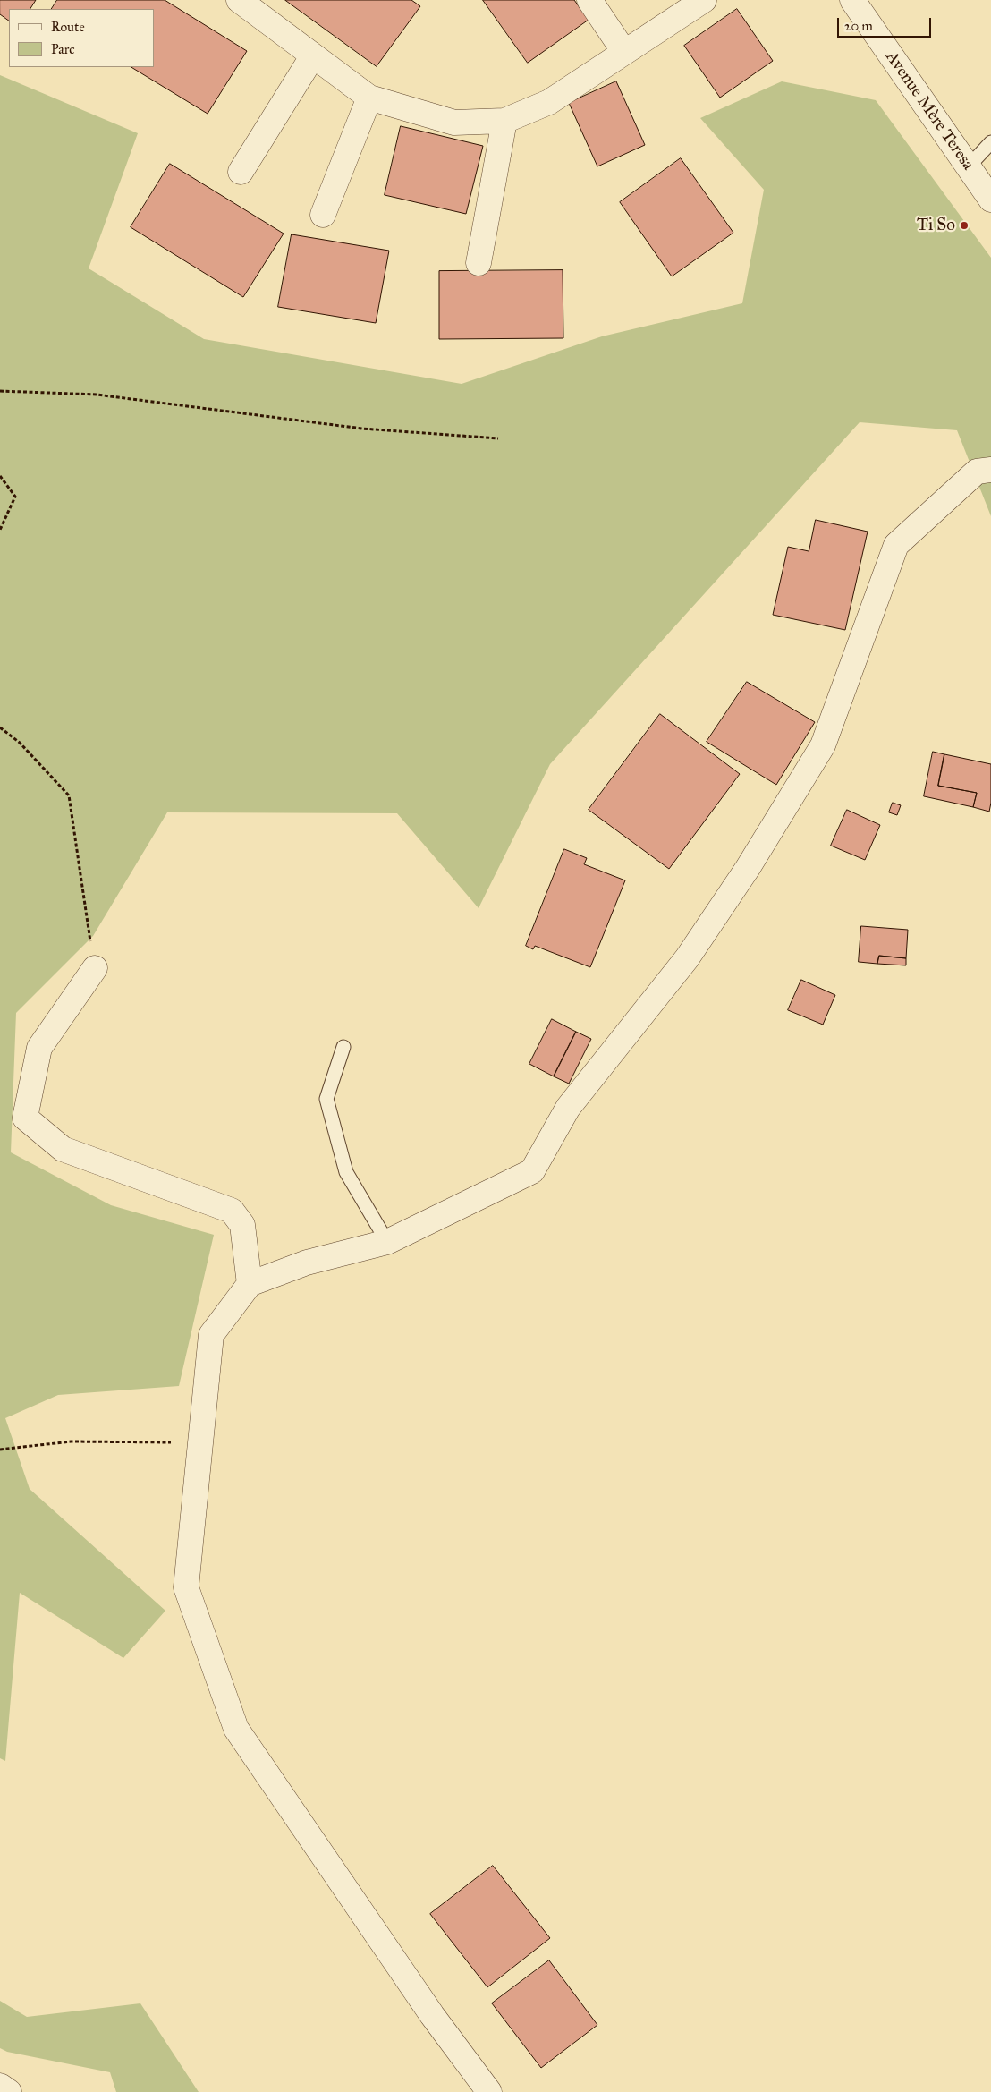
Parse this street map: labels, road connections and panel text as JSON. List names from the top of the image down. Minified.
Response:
{"streets":{"street":["Avenue Mère Teresa"]},"places":["Ti So"],"legend":["Route","Parc"],"scale_bar":"20 m"}
